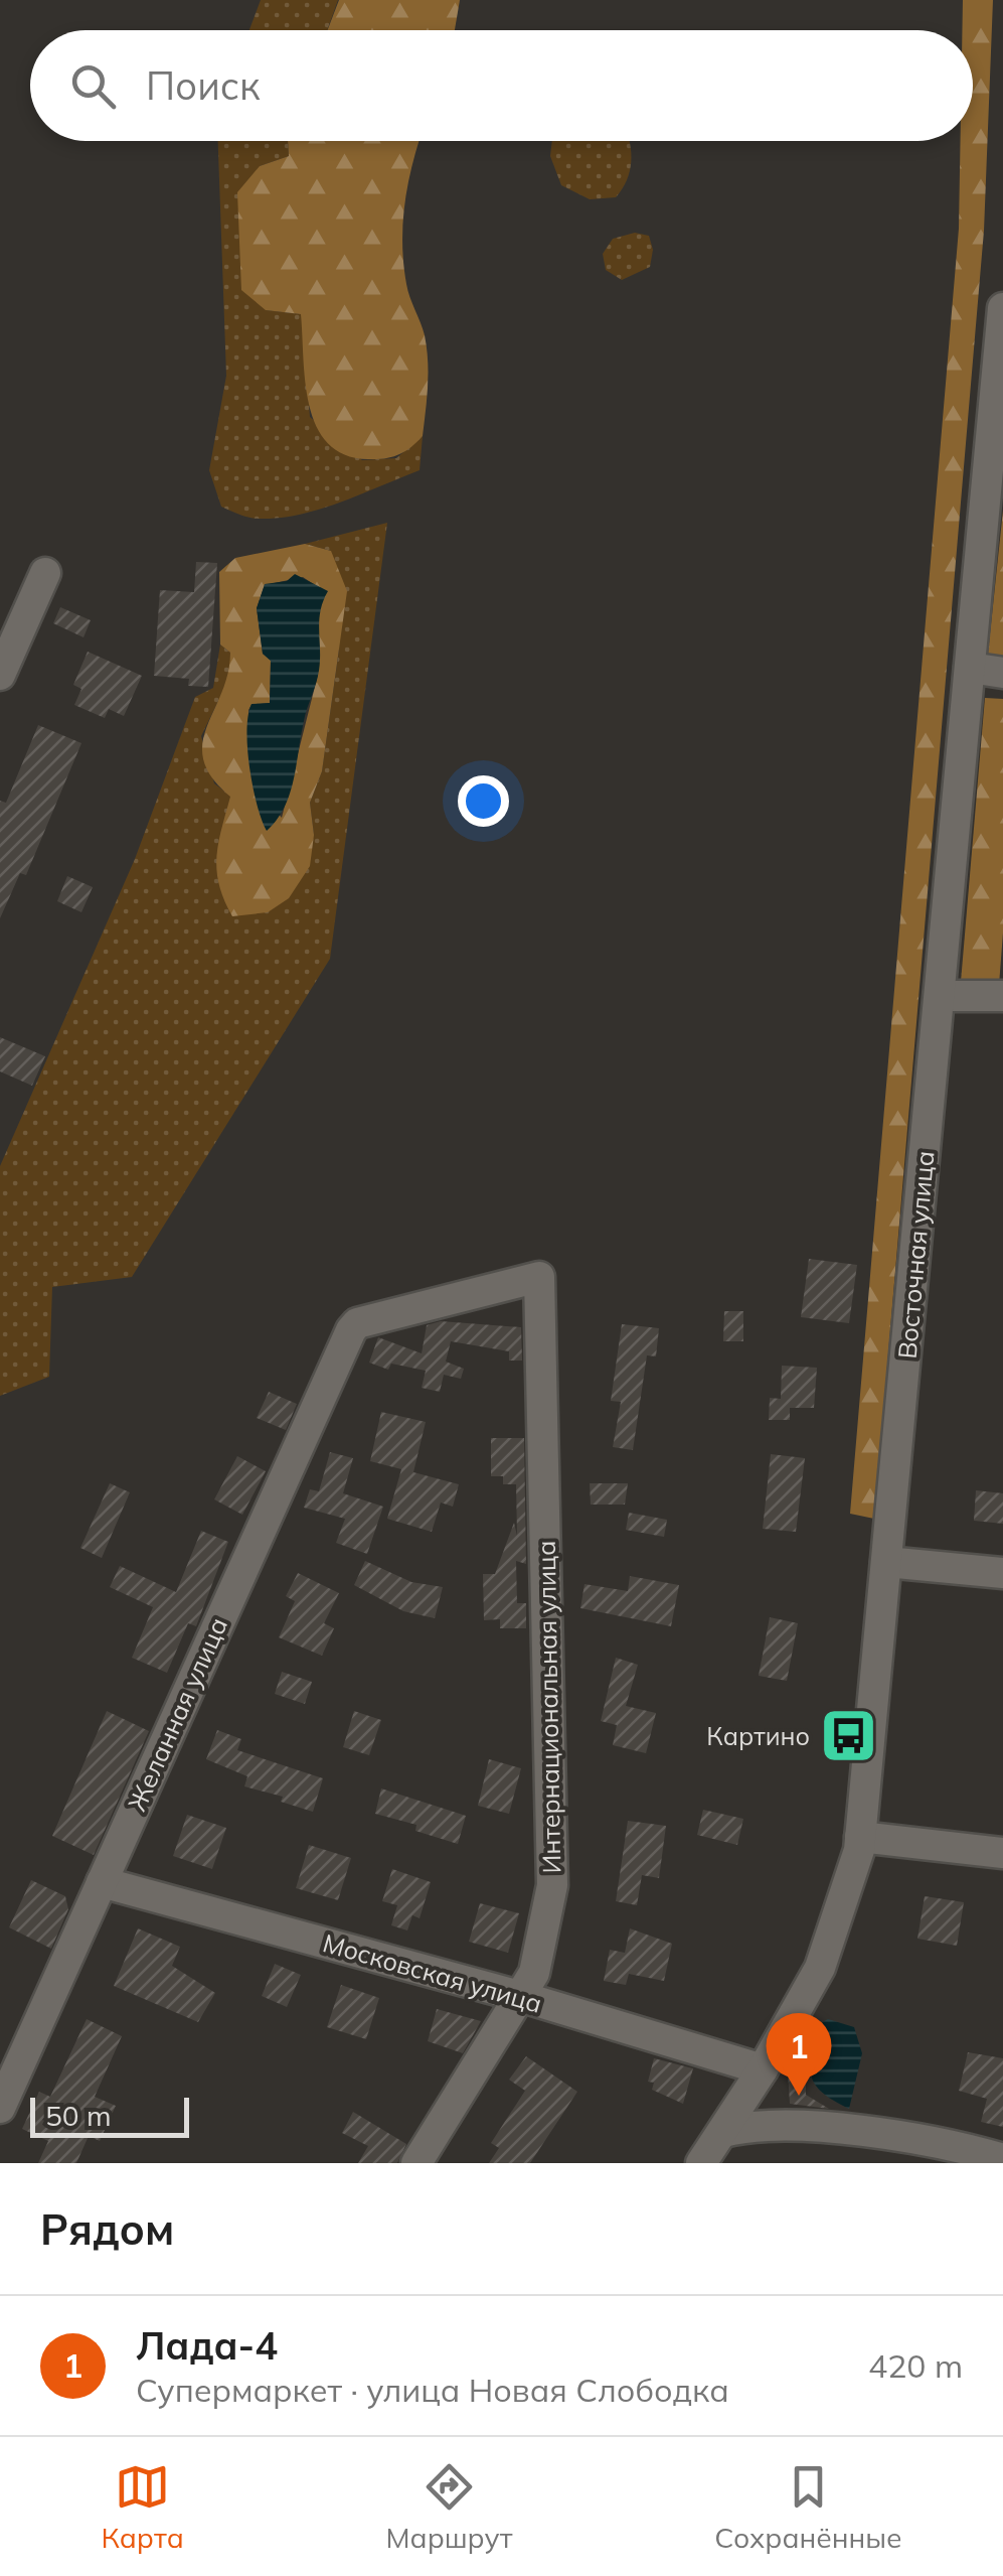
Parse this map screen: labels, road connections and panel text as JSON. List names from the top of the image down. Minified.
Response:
{"streets":{"street":["Восточная улица","Интернациональная улица","Желанная улица","Московская улица"]},"crossings":[["Восточная улица","Московская улица"],["Интернациональная улица","Желанная улица"],["Интернациональная улица","Московская улица"],["Желанная улица","Московская улица"]],"places":{"bus stop":["Картино"]},"scale_bar":"50 m","page":{"search":"Поиск","pins":"1","scale":"50 m","heading":"Рядом","list":[{"mark":"1","name":"Лада-4","note":"Супермаркет · улица Новая Слободка","value":"420 m"}],"nav":["Карта","Маршрут","Сохранённые"]}}
